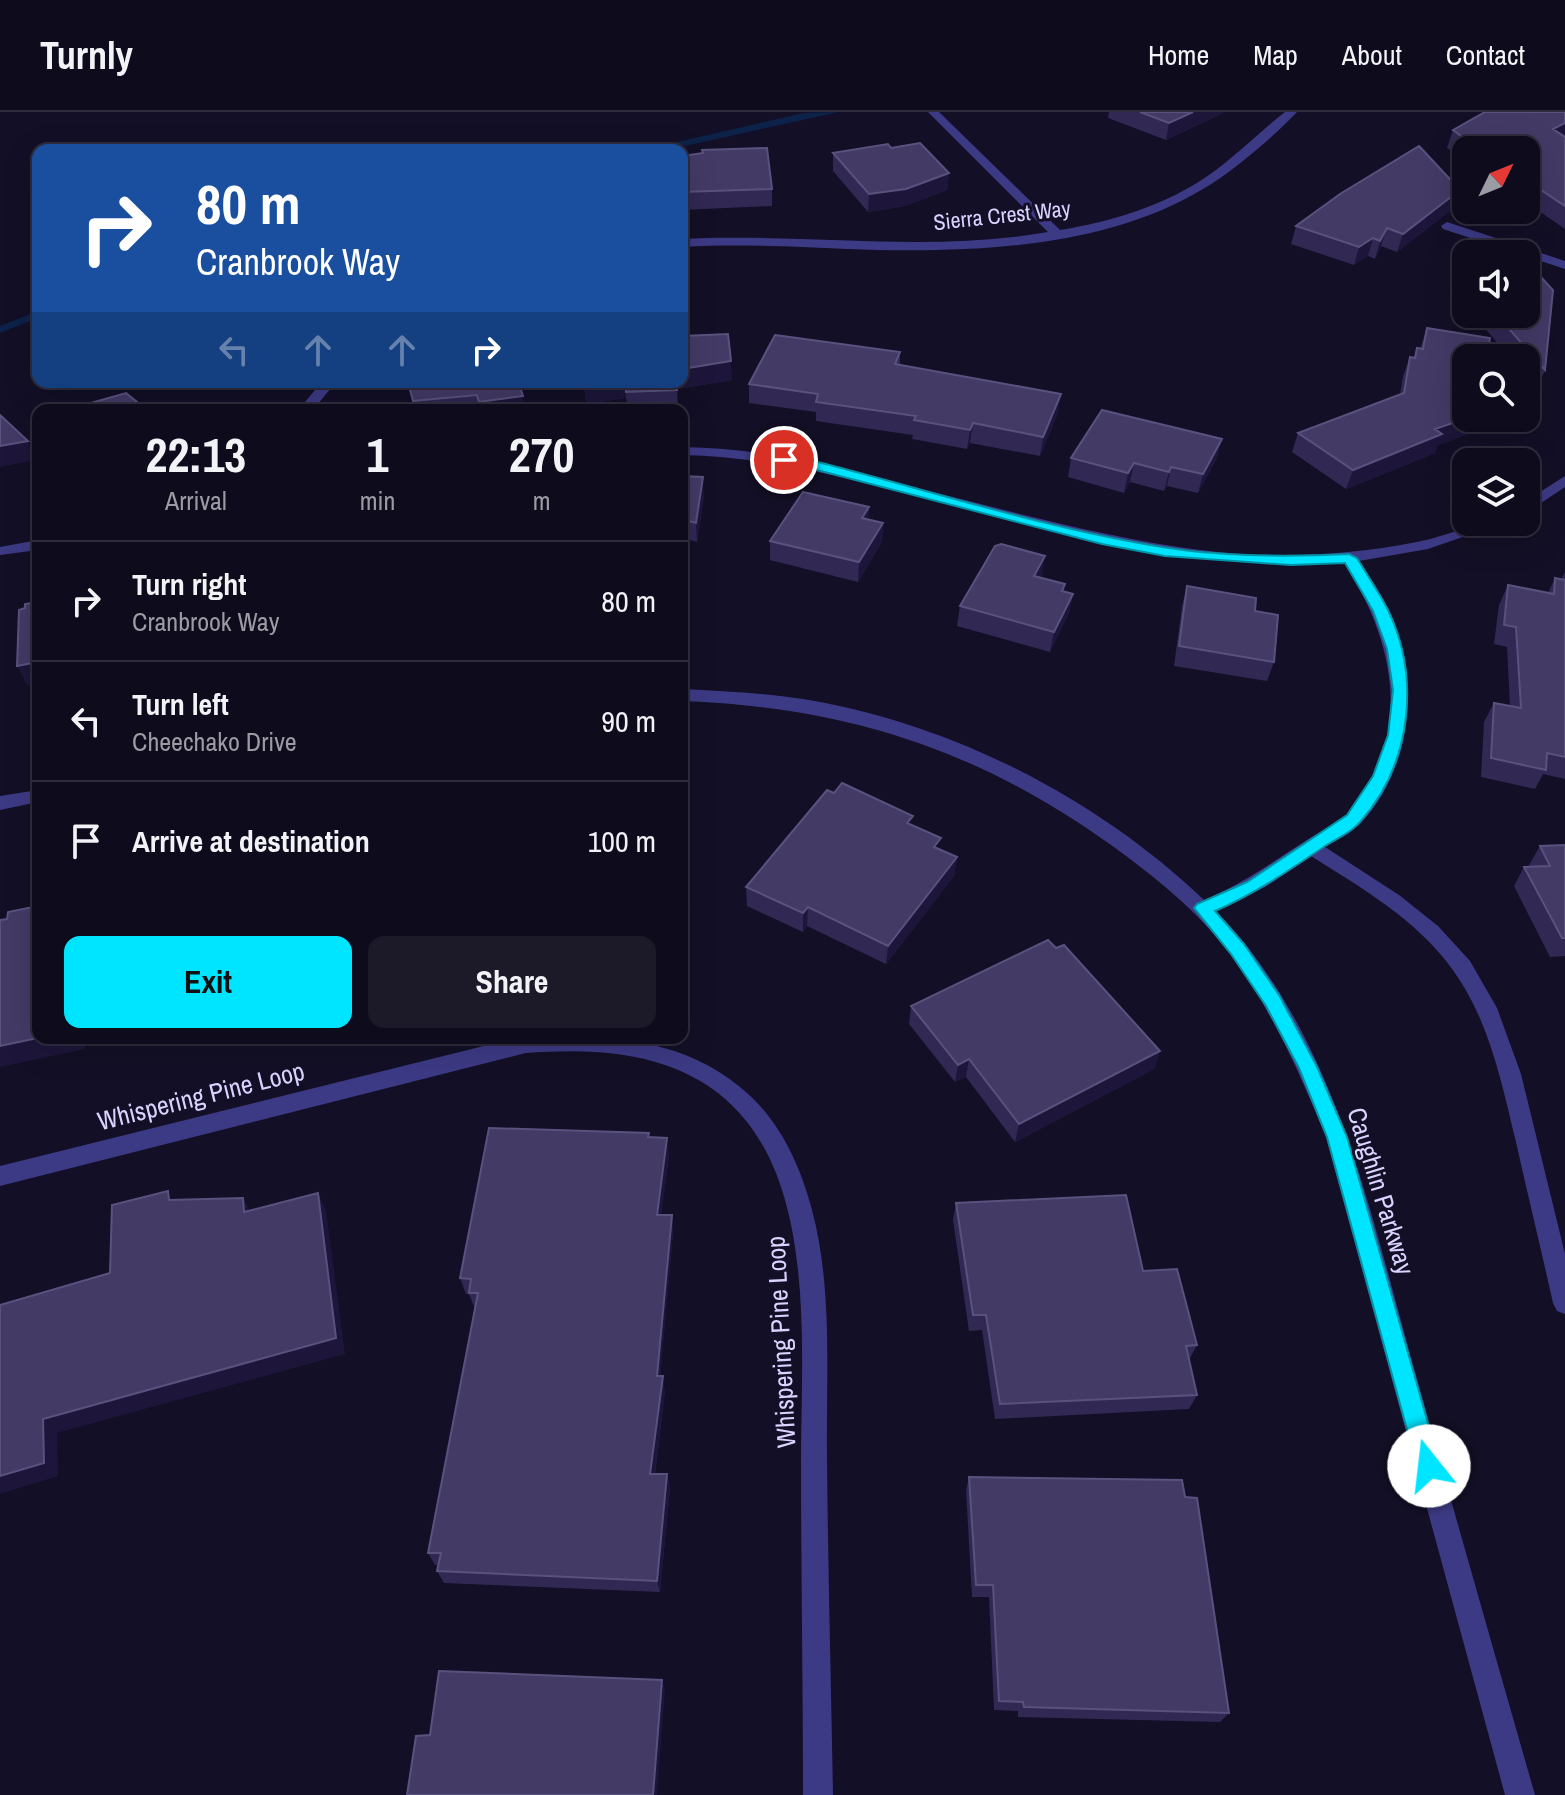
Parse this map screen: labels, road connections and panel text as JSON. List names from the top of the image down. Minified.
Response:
{"streets":{"street":["Sierra Crest Way","Whispering Pine Loop","Caughlin Parkway"]},"north":"top right","page":{"header":"Turnly","nav":["Home","Map","About","Contact"],"turn":["80 m","Cranbrook Way"],"eta":["22:13","Arrival","1","min","270","m"],"list":[{"name":"Turn right","note":"Cranbrook Way","value":"80 m"},{"name":"Turn left","note":"Cheechako Drive","value":"90 m"},{"name":"Arrive at destination","value":"100 m"}],"buttons":["Exit","Share"]}}
